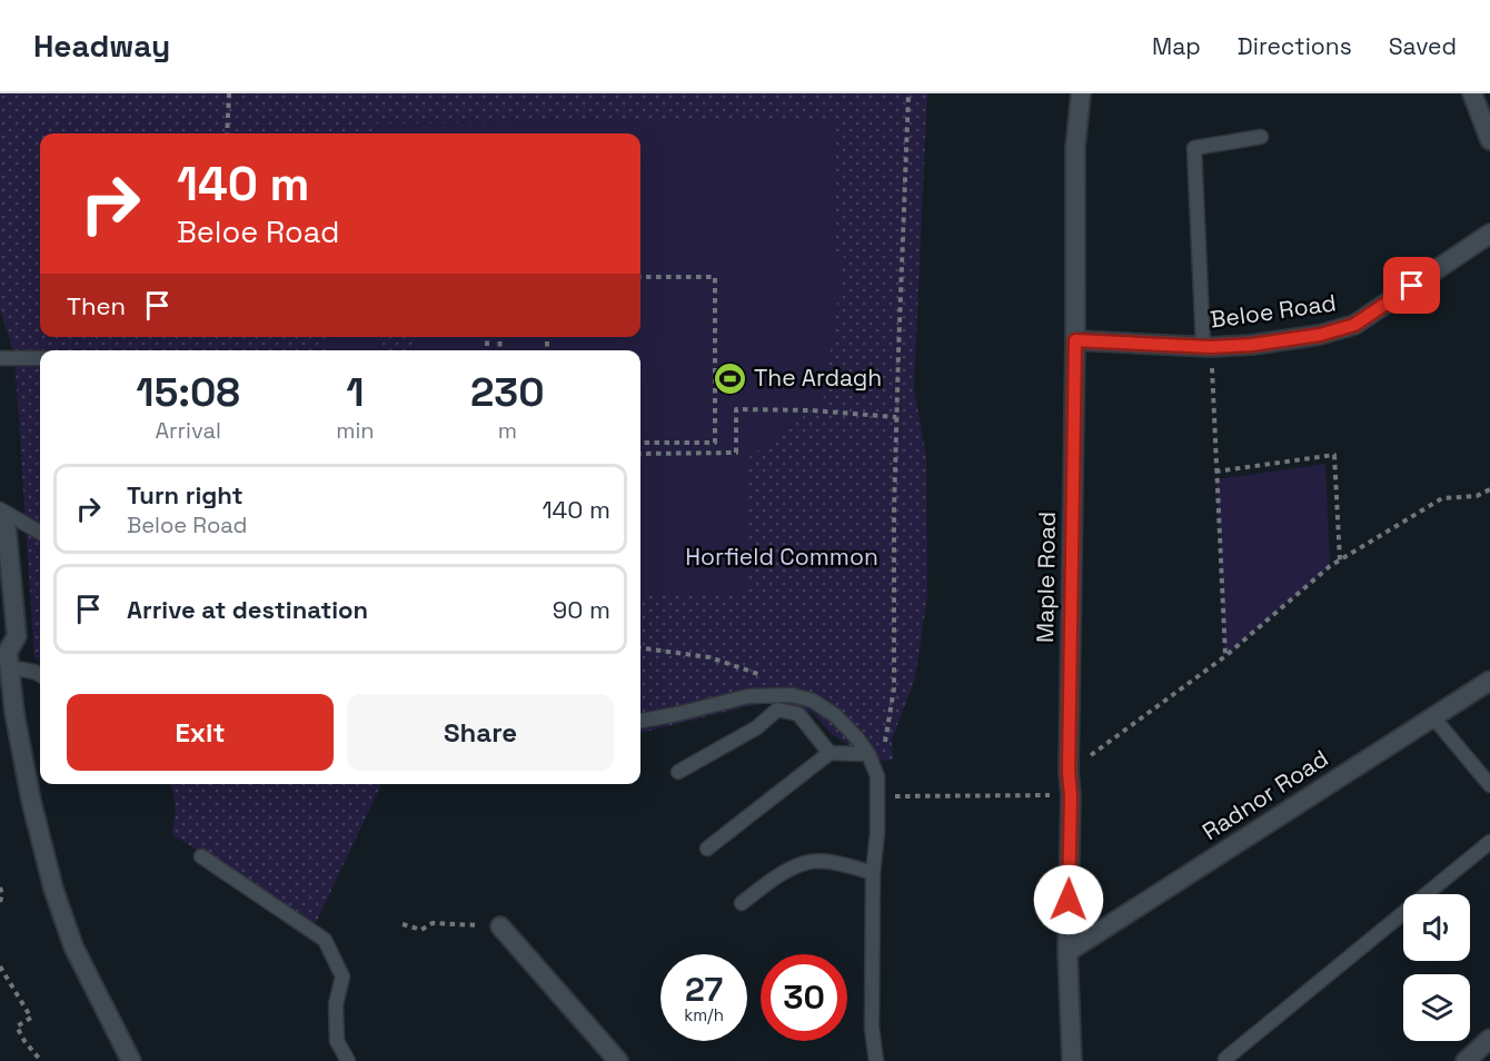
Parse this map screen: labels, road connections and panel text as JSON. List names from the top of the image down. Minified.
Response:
{"streets":{"street":["Beloe Road","Maple Road","Radnor Road"]},"crossings":[["Beloe Road","Maple Road"],["Maple Road","Radnor Road"]],"parks":["Horfield Common"],"places":{"sports":["The Ardagh"]},"page":{"header":"Headway","nav":["Map","Directions","Saved"],"turn":["140 m","Beloe Road"],"then":"Then","eta":["15:08","Arrival","1","min","230","m"],"list":[{"name":"Turn right","note":"Beloe Road","value":"140 m"},{"name":"Arrive at destination","value":"90 m"}],"buttons":["Exit","Share"],"speed":"27 km/h","limit":"30"}}
